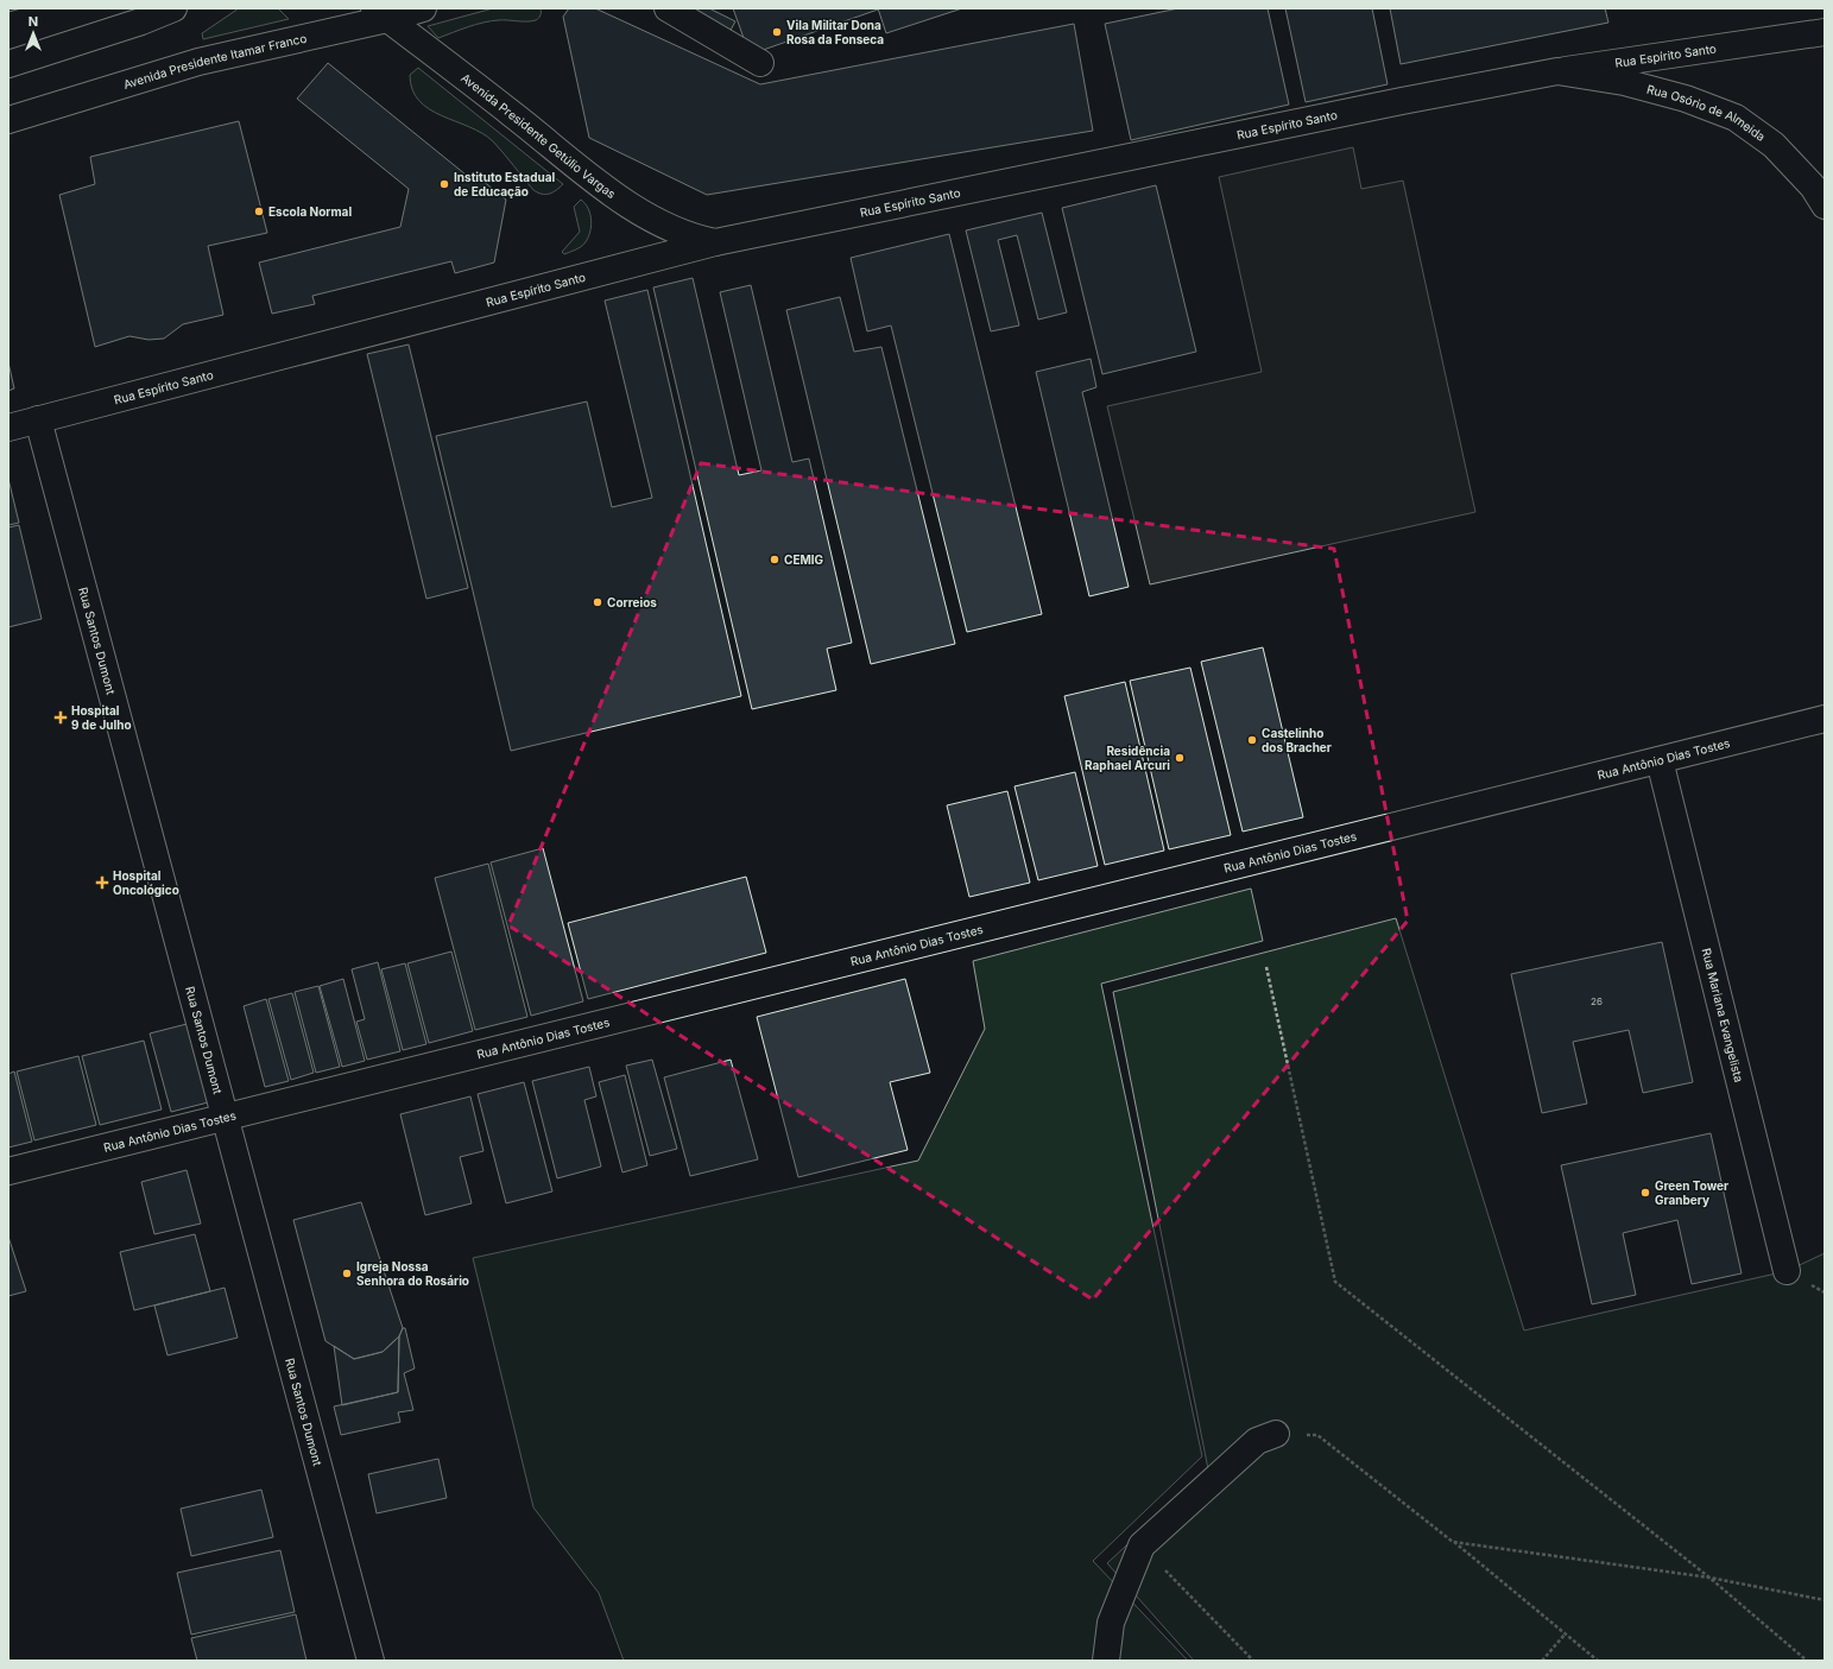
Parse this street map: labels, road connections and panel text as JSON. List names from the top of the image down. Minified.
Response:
{"streets":{"street":["Rua Espírito Santo","Avenida Presidente Itamar Franco","Rua Osório de Almeida","Avenida Presidente Getúlio Vargas","Rua Santos Dumont","Rua Antônio Dias Tostes","Rua Mariana Evangelista"]},"crossings":[["Rua Espírito Santo","Rua Osório de Almeida"],["Rua Espírito Santo","Avenida Presidente Getúlio Vargas"],["Rua Espírito Santo","Rua Santos Dumont"],["Avenida Presidente Itamar Franco","Avenida Presidente Getúlio Vargas"],["Rua Santos Dumont","Rua Antônio Dias Tostes"],["Rua Antônio Dias Tostes","Rua Mariana Evangelista"]],"places":{"other":["Vila Militar Dona Rosa da Fonseca","Instituto Estadual de Educação","Escola Normal","CEMIG","Correios","Castelinho dos Bracher","Residência Raphael Arcuri","Green Tower Granbery","Igreja Nossa Senhora do Rosário"],"health":["Hospital 9 de Julho","Hospital Oncológico"]},"house_numbers":["26"],"north":"top"}
